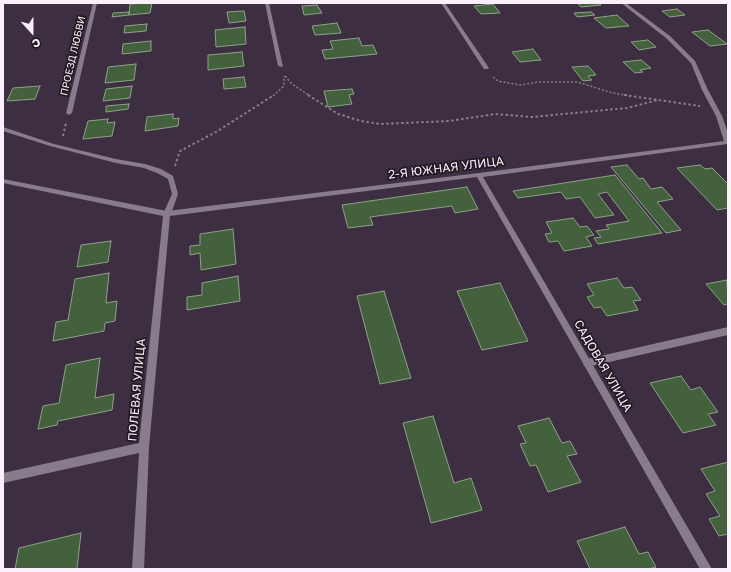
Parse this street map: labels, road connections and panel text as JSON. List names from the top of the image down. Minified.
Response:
{"streets":{"street":["ПРОЕЗД ЛЮБВИ","2-Я ЮЖНАЯ УЛИЦА","САДОВАЯ УЛИЦА","ПОЛЕВАЯ УЛИЦА"]},"crossings":[["2-Я ЮЖНАЯ УЛИЦА","САДОВАЯ УЛИЦА"],["2-Я ЮЖНАЯ УЛИЦА","ПОЛЕВАЯ УЛИЦА"]],"north":"bottom"}
